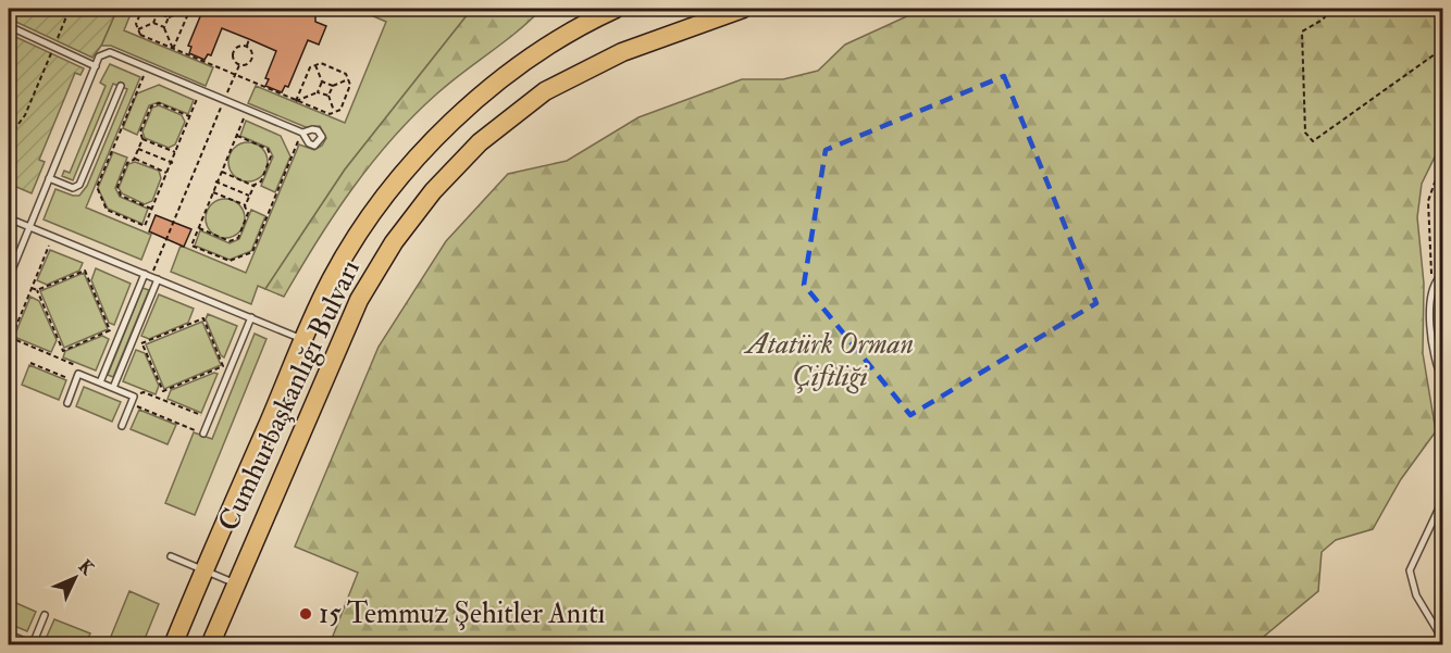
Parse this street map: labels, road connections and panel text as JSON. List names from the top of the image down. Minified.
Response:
{"streets":{"main road":["Cumhurbaşkanlığı Bulvarı"]},"parks":["Atatürk Orman Çiftliği"],"places":["15 Temmuz Şehitler Anıtı"],"north":"top right"}
